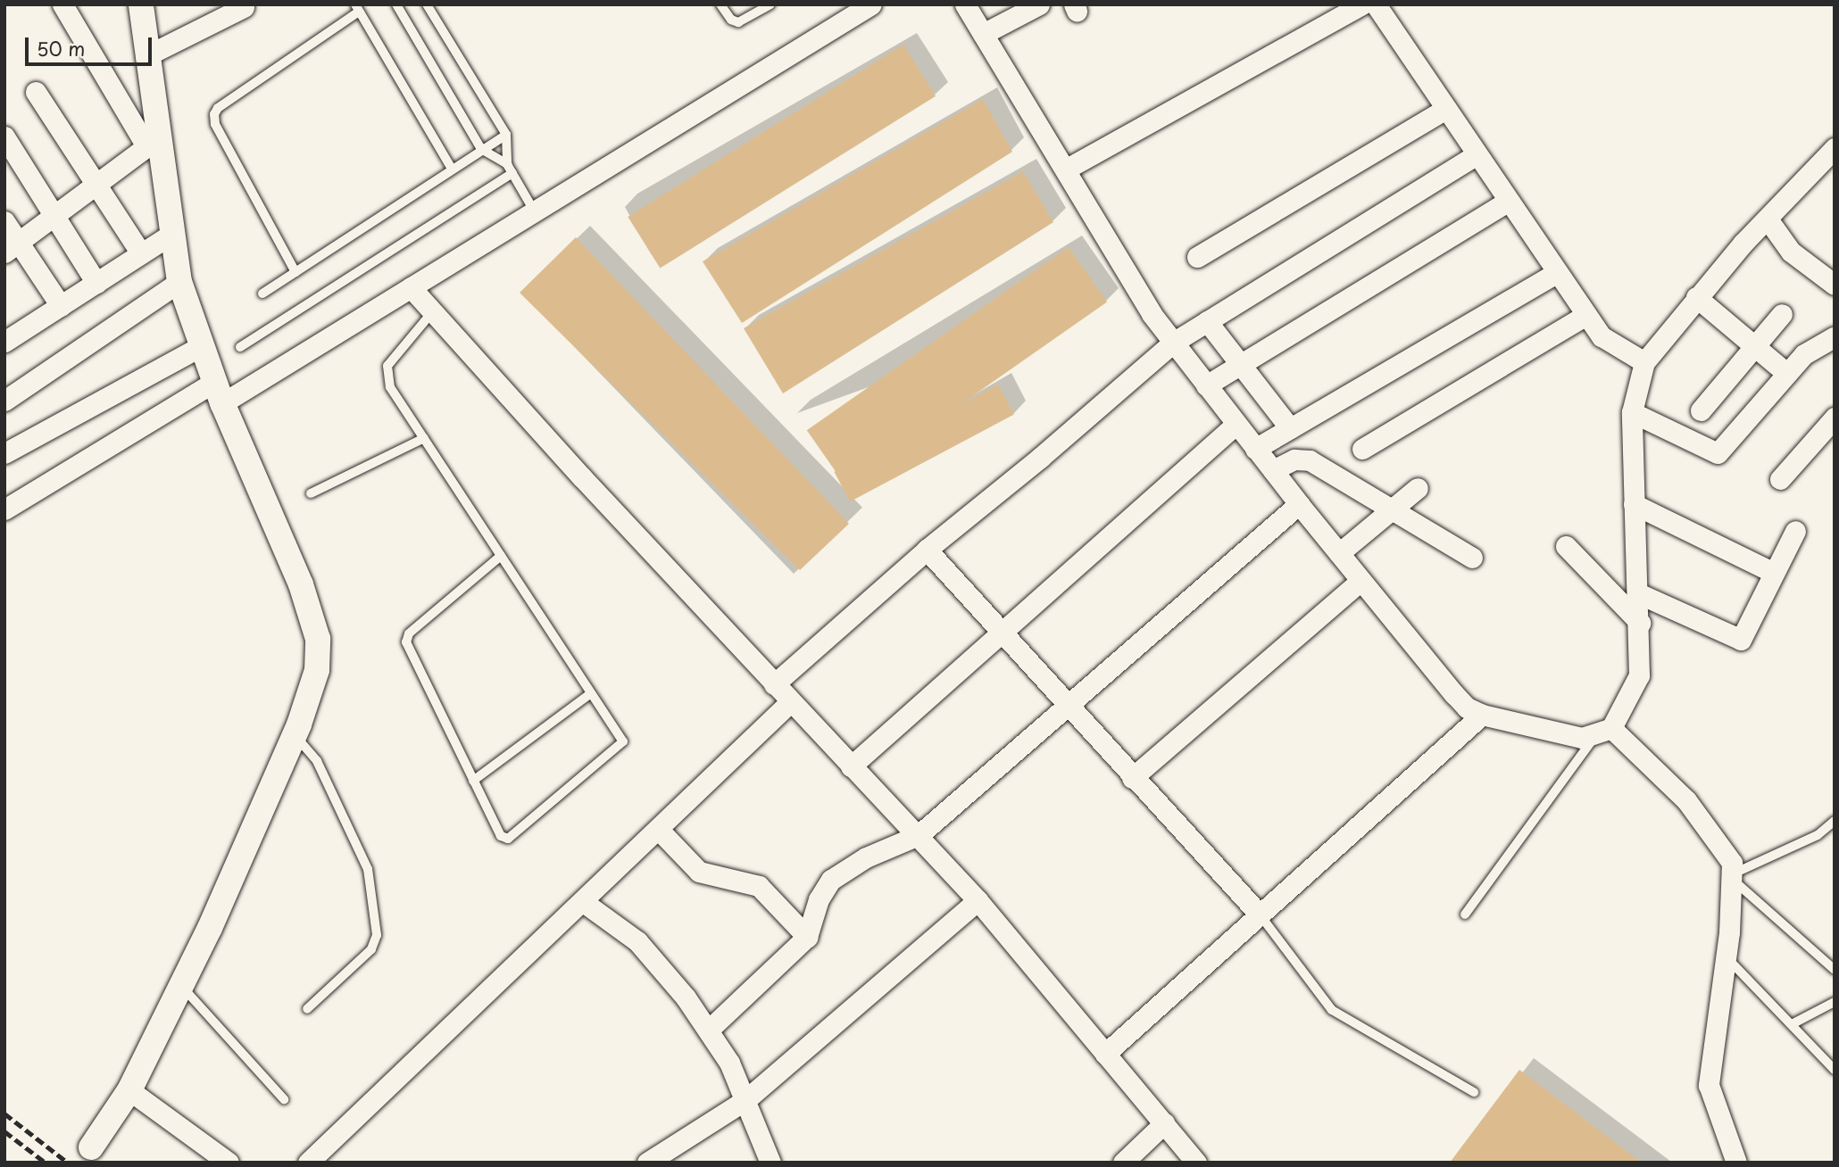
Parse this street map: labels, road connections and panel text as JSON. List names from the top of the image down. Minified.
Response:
{"scale_bar":"50 m"}
